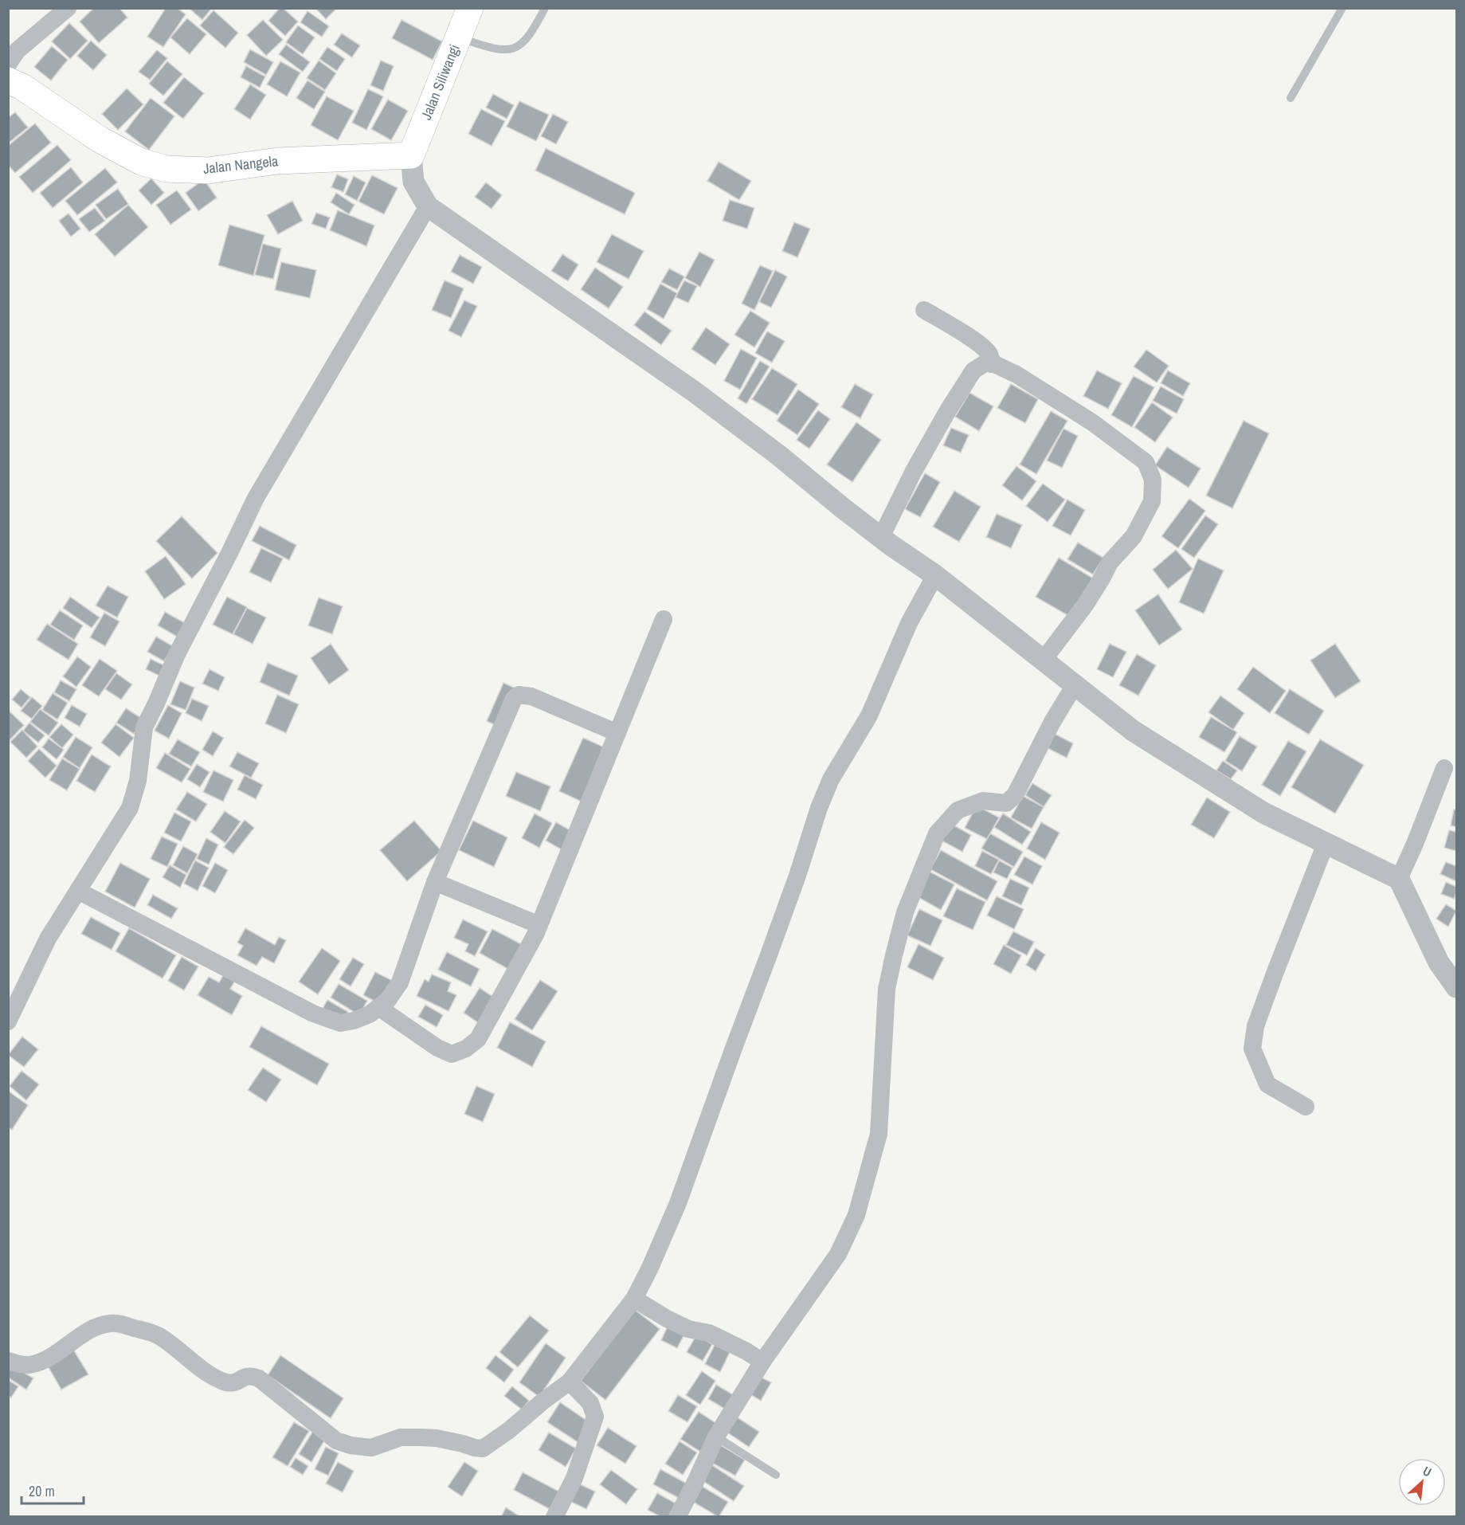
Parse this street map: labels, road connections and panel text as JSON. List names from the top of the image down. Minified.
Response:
{"streets":{"main road":["Jalan Siliwangi","Jalan Nangela"]},"crossings":[["Jalan Siliwangi","Jalan Nangela"]],"scale_bar":"20 m","north":"top right"}
